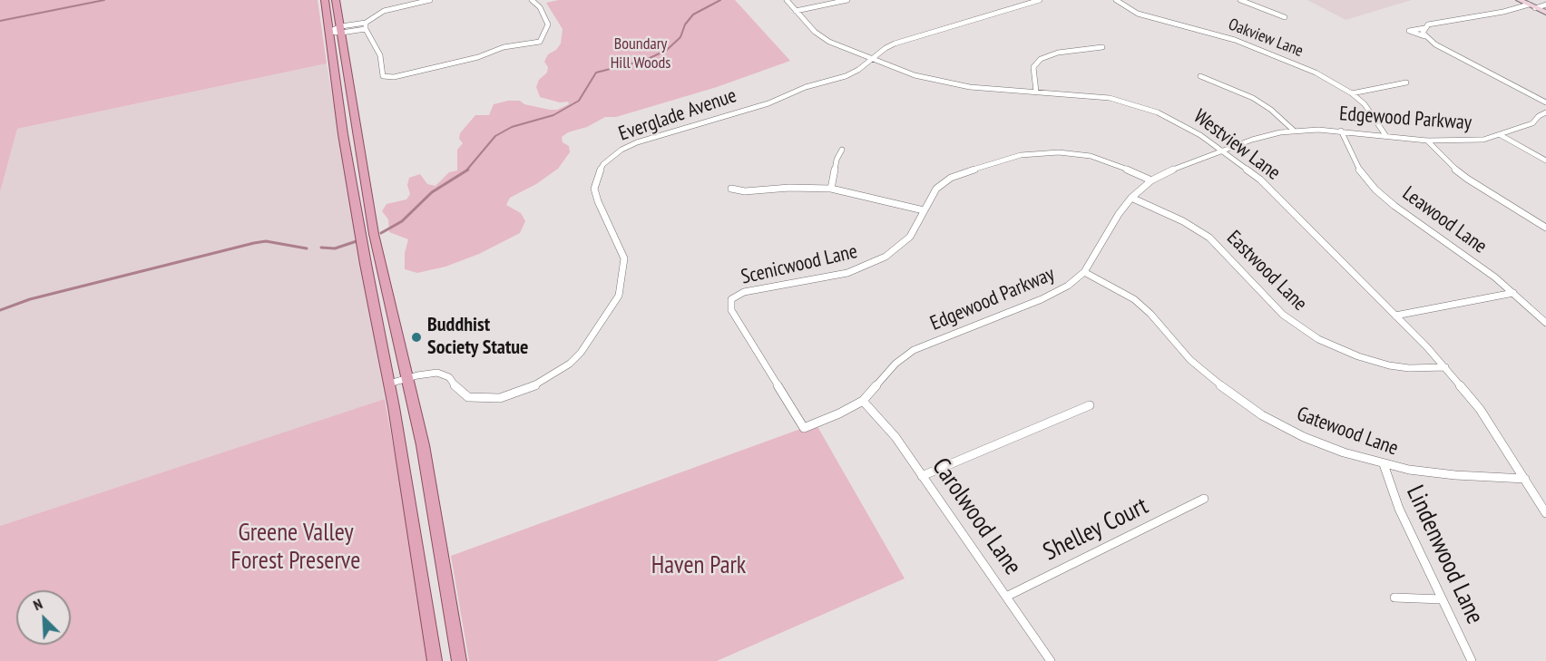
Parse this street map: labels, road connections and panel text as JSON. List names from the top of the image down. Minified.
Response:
{"streets":{"street":["Oakview Lane","Everglade Avenue","Edgewood Parkway","Westview Lane","Leawood Lane","Scenicwood Lane","Eastwood Lane","Gatewood Lane","Carolwood Lane","Shelley Court","Lindenwood Lane"]},"crossings":[["Oakview Lane","Edgewood Parkway"],["Everglade Avenue","Westview Lane"],["Edgewood Parkway","Westview Lane"],["Edgewood Parkway","Leawood Lane"],["Edgewood Parkway","Scenicwood Lane"],["Edgewood Parkway","Eastwood Lane"],["Edgewood Parkway","Gatewood Lane"],["Edgewood Parkway","Carolwood Lane"],["Westview Lane","Eastwood Lane"],["Westview Lane","Gatewood Lane"],["Gatewood Lane","Lindenwood Lane"],["Carolwood Lane","Shelley Court"]],"parks":["Boundary Hill Woods","Greene Valley Forest Preserve","Haven Park"],"places":["Buddhist Society Statue"],"north":"top left"}
